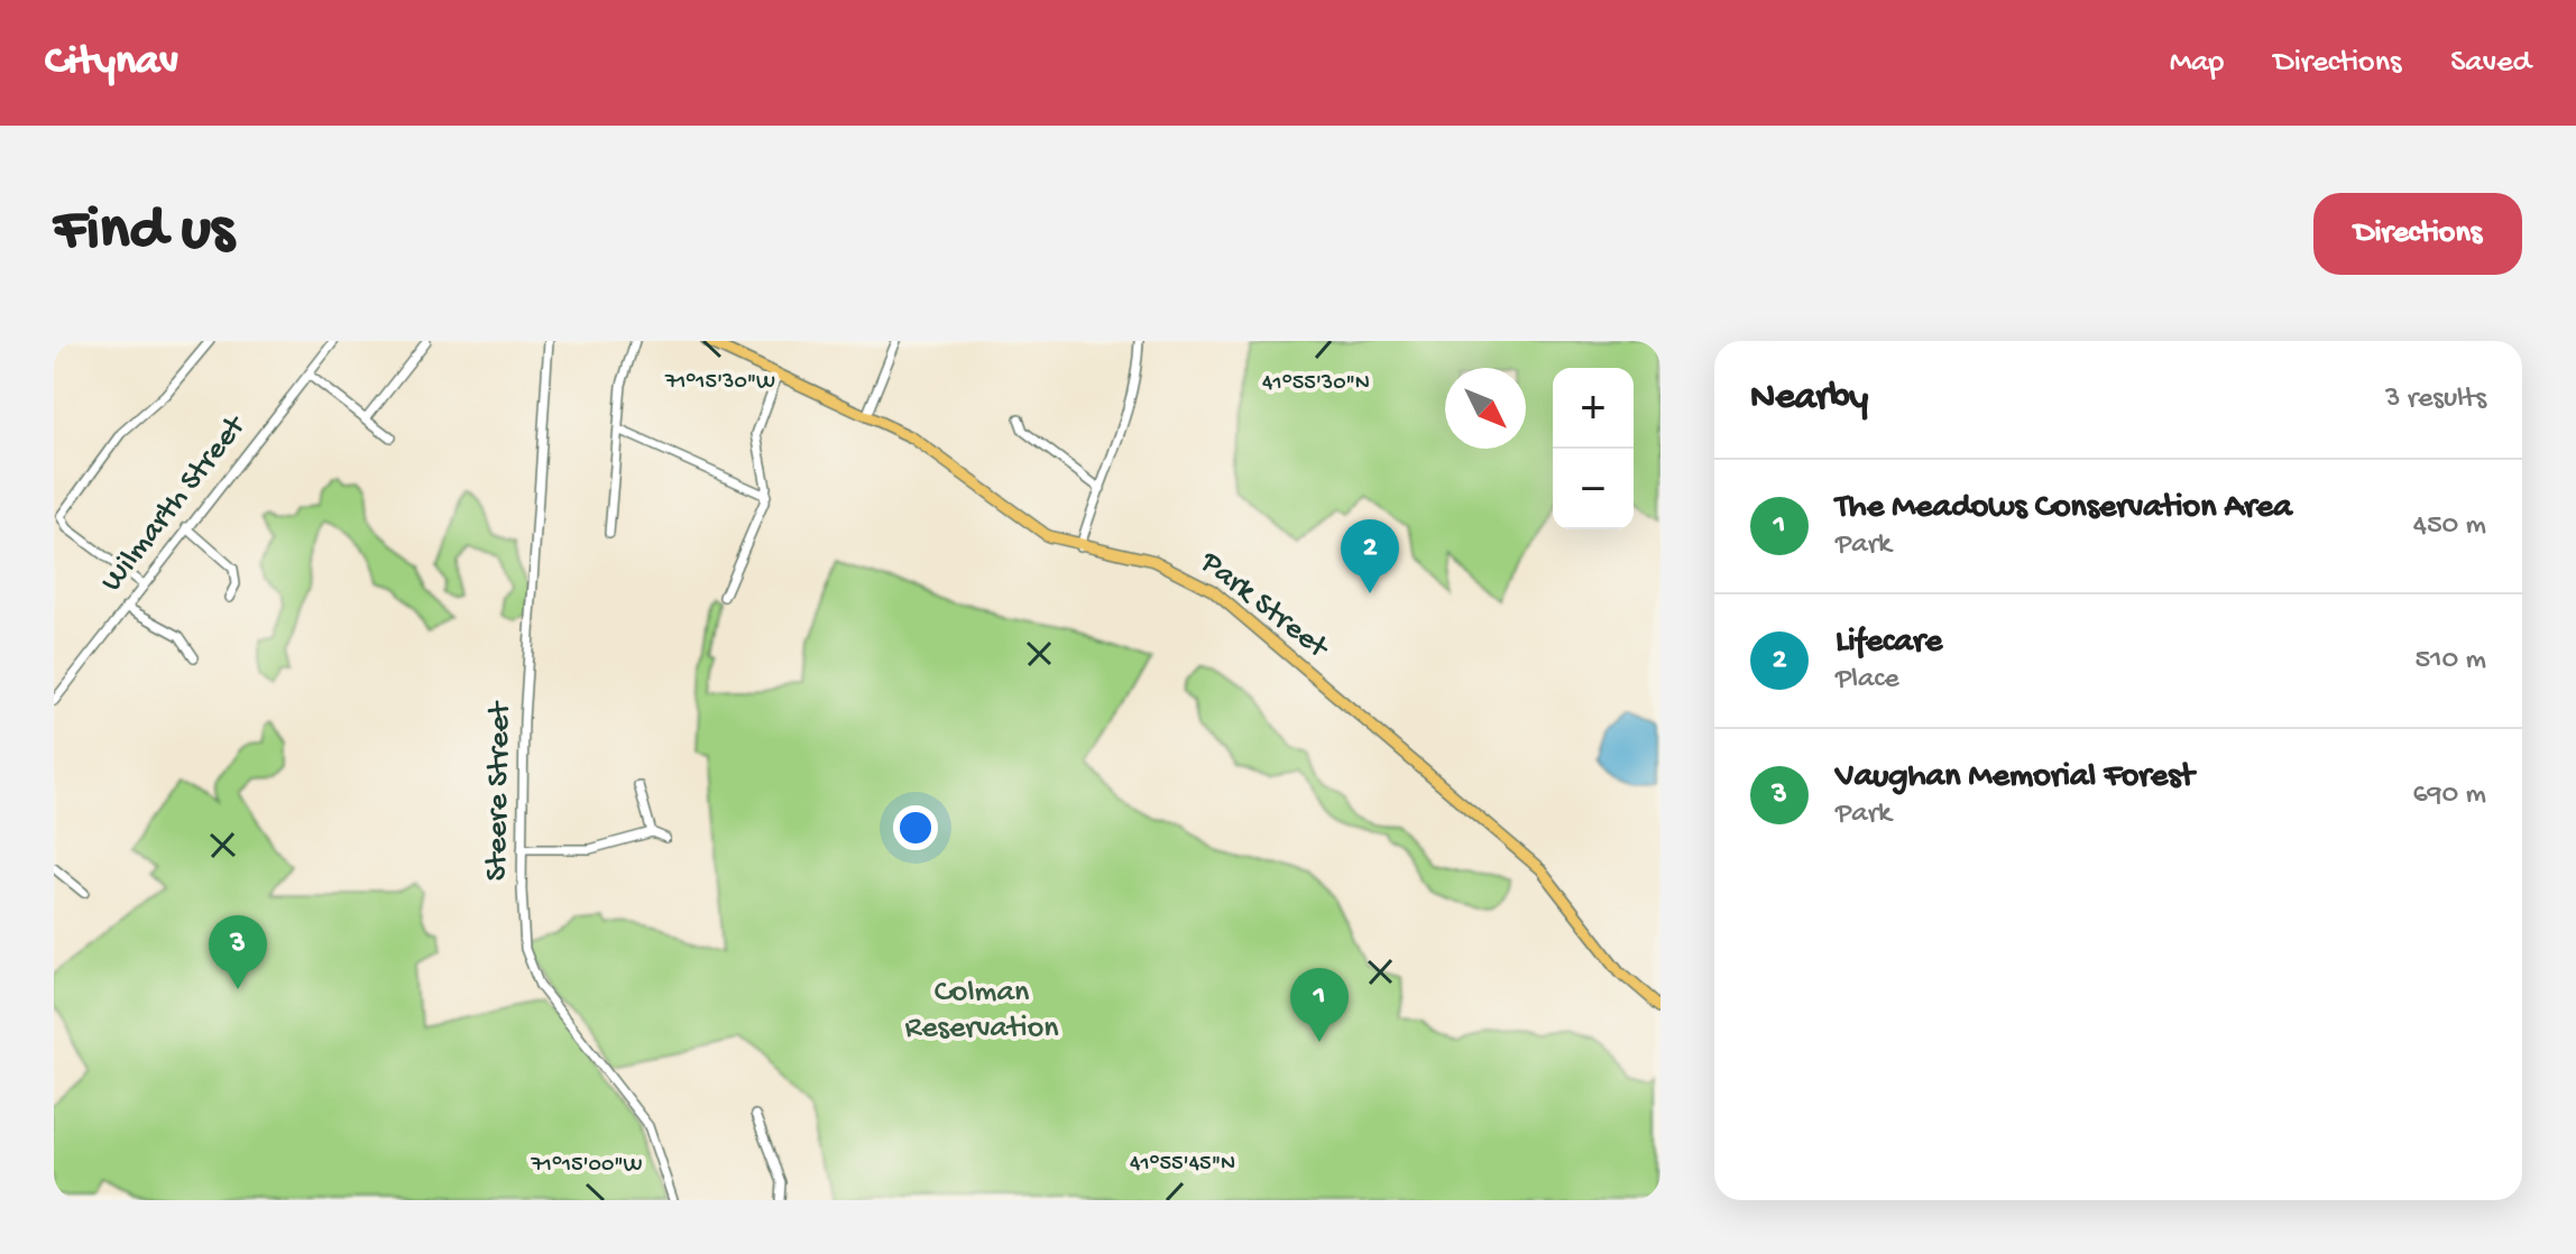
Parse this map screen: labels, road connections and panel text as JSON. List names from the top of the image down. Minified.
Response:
{"streets":{"main road":["Park Street"],"street":["Wilmarth Street","Steere Street"]},"parks":["Colman Reservation"],"north":"bottom right","page":{"header":"Citynav","nav":["Map","Directions","Saved"],"buttons":"Directions","title":"Find us","heading":["Nearby","3 results"],"map_buttons":["+","−"],"list":[{"mark":"1","name":"The Meadows Conservation Area","note":"Park","value":"450 m"},{"mark":"2","name":"Lifecare","note":"Place","value":"510 m"},{"mark":"3","name":"Vaughan Memorial Forest","note":"Park","value":"690 m"}],"pins":["2","3","1"]},"coordinates":["71°15'30\"W","41°55'30\"N","41°55'45\"N","71°15'00\"W"]}
